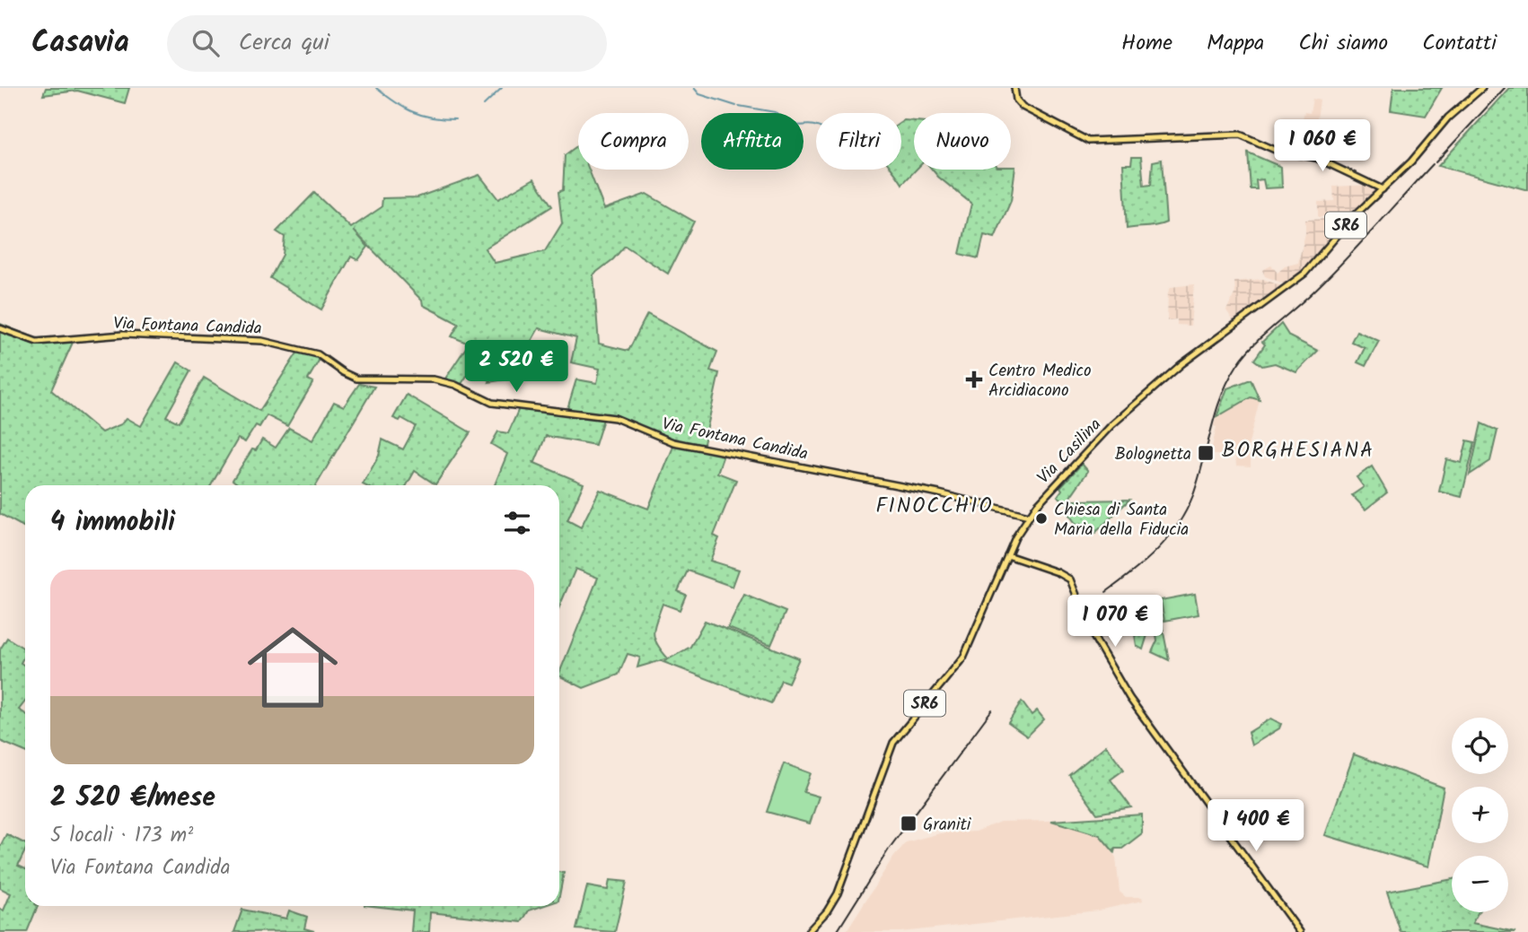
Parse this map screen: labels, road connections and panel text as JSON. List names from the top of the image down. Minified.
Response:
{"streets":{"main road":["SR6","Via Fontana Candida","Via Casilina"]},"crossings":[["Via Fontana Candida","Via Casilina"]],"districts":["BORGHESIANA","FINOCCHIO"],"places":{"health":["Centro Medico Arcidiacono"],"transit":["Bolognetta","Graniti"],"other":["Chiesa di Santa Maria della Fiducia"]},"page":{"header":"Casavia","search":"Cerca qui","nav":["Home","Mappa","Chi siamo","Contatti"],"chip":["Compra","Affitta","Filtri","Nuovo"],"price":["1 060 €","2 520 €","1 070 €","1 400 €"],"heading":"4 immobili","list":[{"name":"2 520 €/mese","note":"5 locali · 173 m² · Via Fontana Candida"}],"map_buttons":["+","−"]}}
